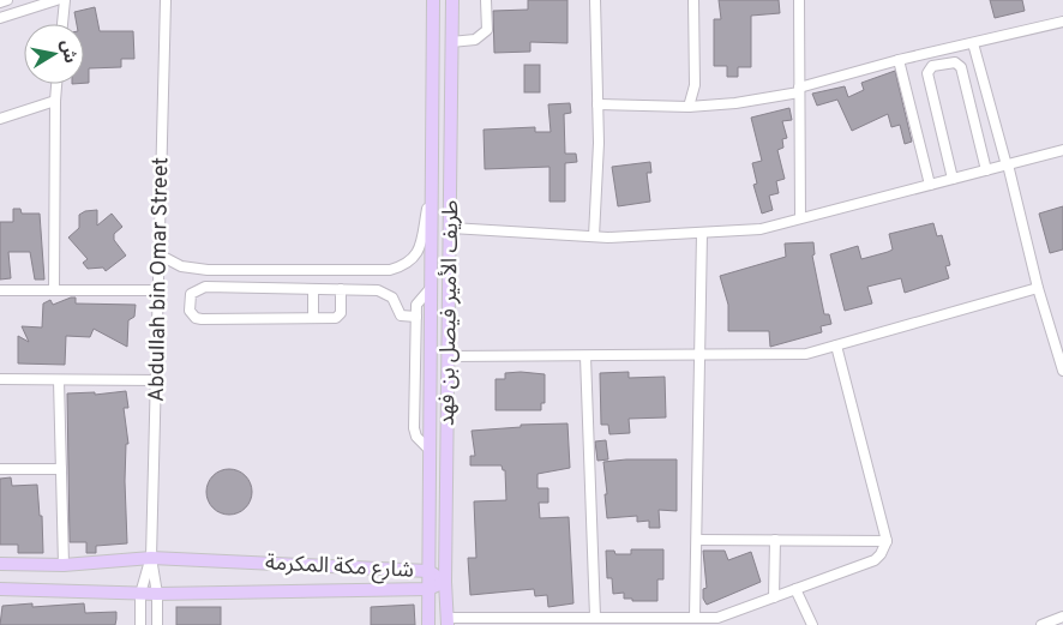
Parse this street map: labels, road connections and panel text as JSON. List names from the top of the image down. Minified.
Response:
{"streets":{"main road":["طريف الأمير فيصل بن فهد","شارع مكة المكرمة"],"street":["Abdullah bin Omar Street"]},"crossings":[["Abdullah bin Omar Street","شارع مكة المكرمة"],["طريف الأمير فيصل بن فهد","شارع مكة المكرمة"]],"north":"right"}
